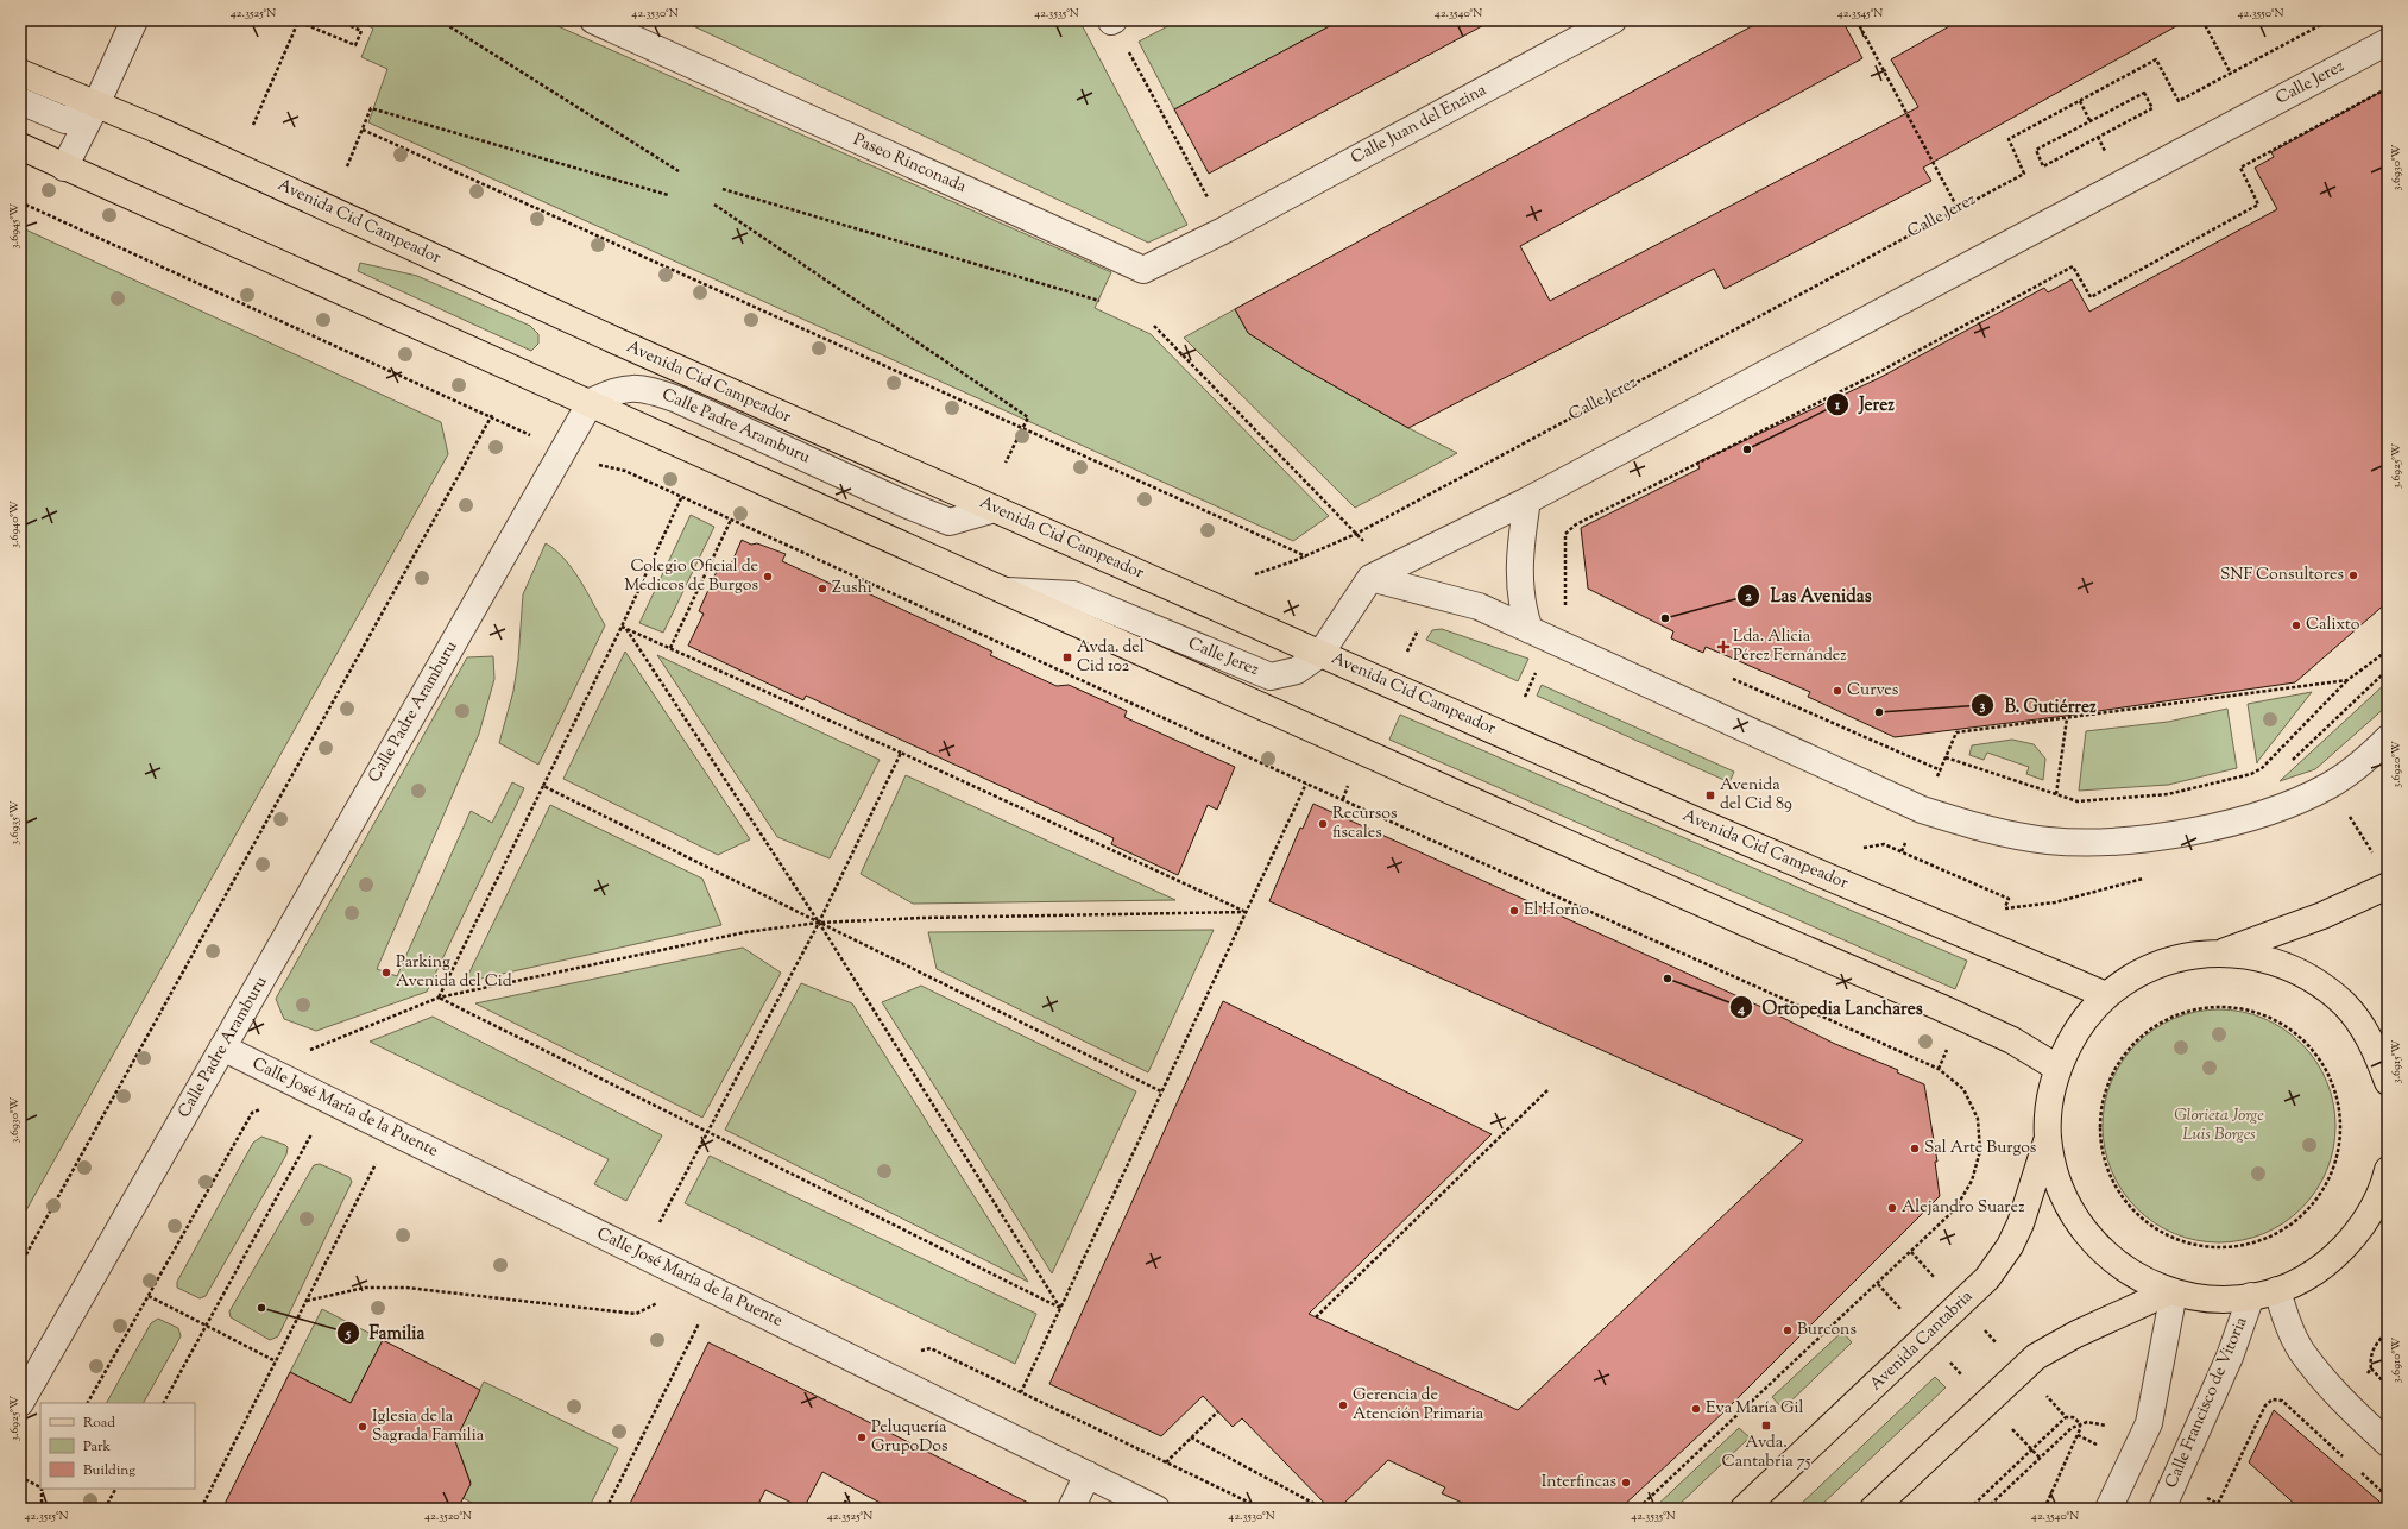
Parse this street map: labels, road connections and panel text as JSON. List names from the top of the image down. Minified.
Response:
{"streets":{"main road":["Avenida Cid Campeador","Avenida Cantabria"],"street":["Calle Jerez","Calle Juan del Enzina","Paseo Rinconada","Calle Padre Aramburu","Calle José María de la Puente","Calle Francisco de Vitoria"]},"crossings":[["Calle Jerez","Avenida Cid Campeador"],["Calle Juan del Enzina","Paseo Rinconada"],["Avenida Cid Campeador","Calle Padre Aramburu"],["Calle Padre Aramburu","Calle José María de la Puente"]],"parks":["Glorieta Jorge Luis Borges"],"places":{"other":["Jerez","SNF Consultores","Colegio Oficial de Médicos de Burgos","Zushi","Las Avenidas","Calixto","Curves","B. Gutiérrez","Recursos fiscales","El Horno","Parking Avenida del Cid","Ortopedia Lanchares","Sal Arte Burgos","Alejandro Suarez","Familia","Burcons","Gerencia de Atención Primaria","Eva María Gil","Iglesia de la Sagrada Familia","Peluquería GrupoDos","Interfincas"],"health":["Lda. Alicia Pérez Fernández"],"transit":["Avda. del Cid 102","Avenida del Cid 89","Avda. Cantabria 75"]},"legend":["Road","Park","Building"],"coordinates":["42.3525°N","42.3530°N","42.3535°N","42.3540°N","42.3545°N","42.3550°N","3.6930°W","3.6945°W","3.6925°W","3.6940°W","3.6920°W","3.6935°W","3.6915°W","3.6910°W","42.3515°N","42.3520°N"]}
